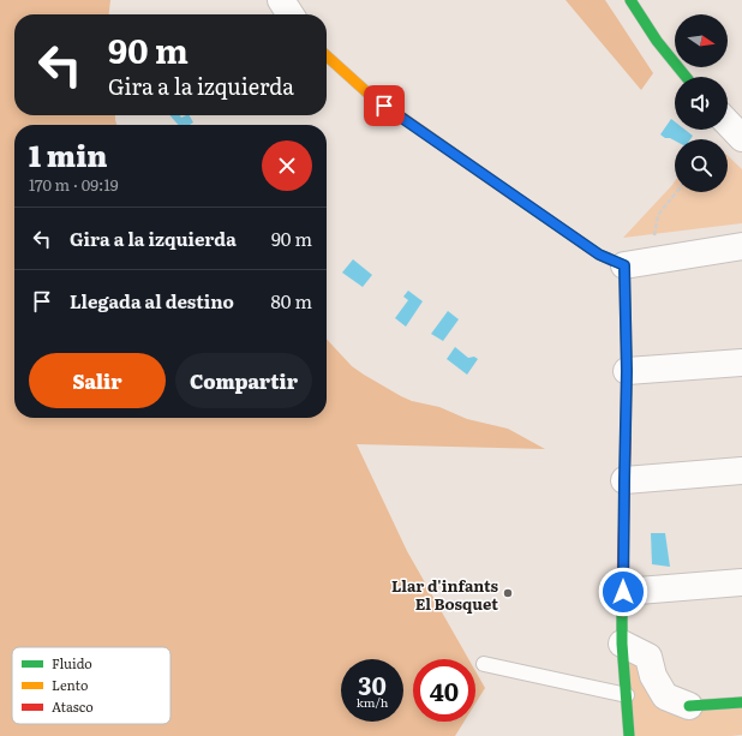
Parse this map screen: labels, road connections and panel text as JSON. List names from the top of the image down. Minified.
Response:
{"places":["Llar d'infants El Bosquet"],"legend":["Fluido","Lento","Atasco"],"north":"right","page":{"turn":["90 m","Gira a la izquierda"],"heading":["1 min","170 m · 09:19"],"list":[{"name":"Gira a la izquierda","value":"90 m"},{"name":"Llegada al destino","value":"80 m"}],"buttons":["Salir","Compartir"],"speed":"30 km/h","limit":"40"}}
